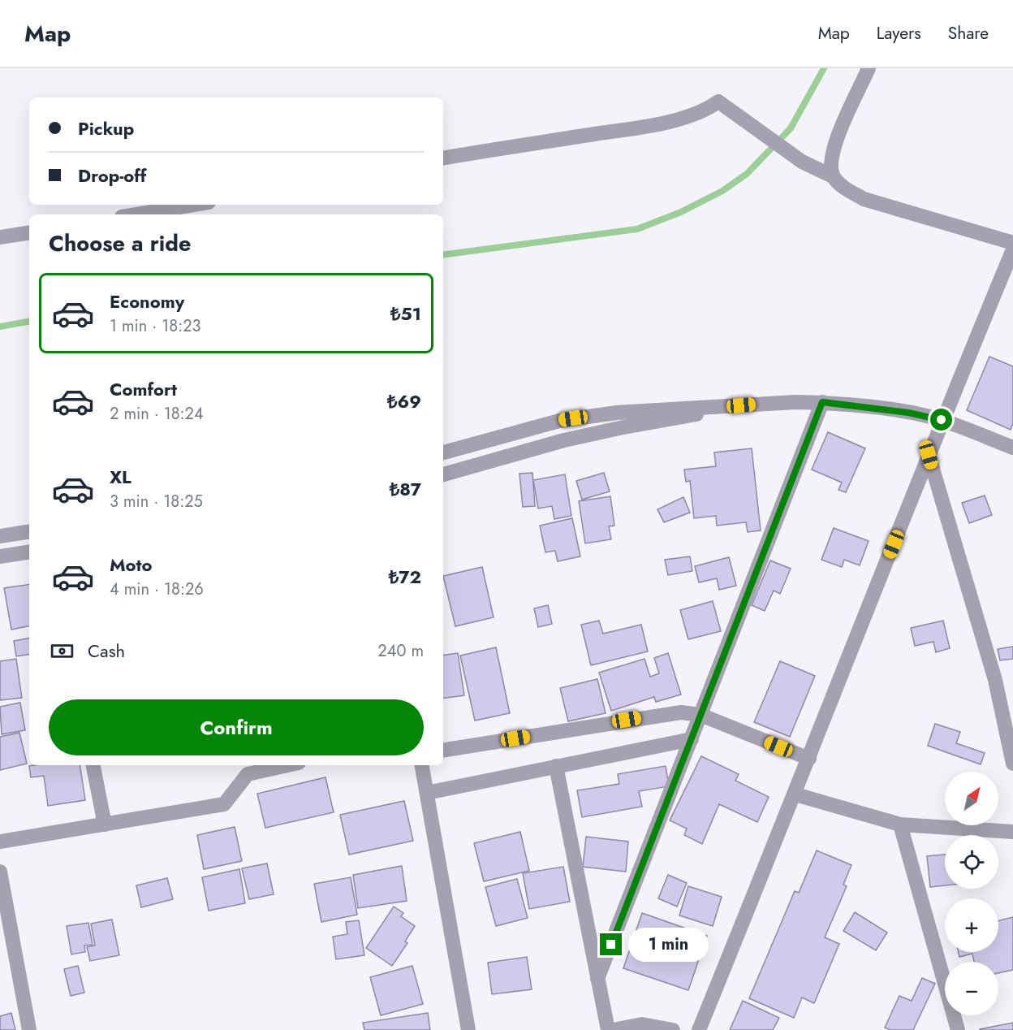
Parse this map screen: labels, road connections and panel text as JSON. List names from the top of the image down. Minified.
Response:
{"north":"top right","page":{"header":"Map","nav":["Map","Layers","Share"],"banner":["Pickup","Drop-off"],"heading":"Choose a ride","list":[{"name":"Economy","note":"1 min · 18:23","value":"₺51"},{"name":"Comfort","note":"2 min · 18:24","value":"₺69"},{"name":"XL","note":"3 min · 18:25","value":"₺87"},{"name":"Moto","note":"4 min · 18:26","value":"₺72"}],"pay":["Cash","240 m"],"buttons":"Confirm","map_buttons":["+","−"],"bubble":"1 min"}}
